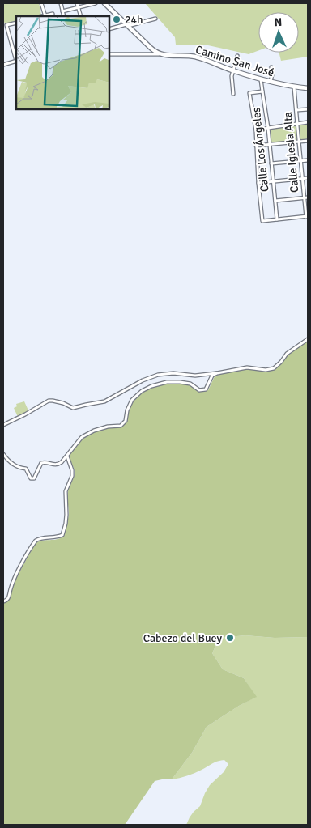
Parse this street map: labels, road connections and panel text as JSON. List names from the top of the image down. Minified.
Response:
{"streets":{"main road":["Camino San José"],"street":["Calle Los Ángeles","Calle Iglesia Alta"]},"crossings":[["Camino San José","Calle Los Ángeles"],["Camino San José","Calle Iglesia Alta"]],"places":["24h","Cabezo del Buey"],"north":"top"}
